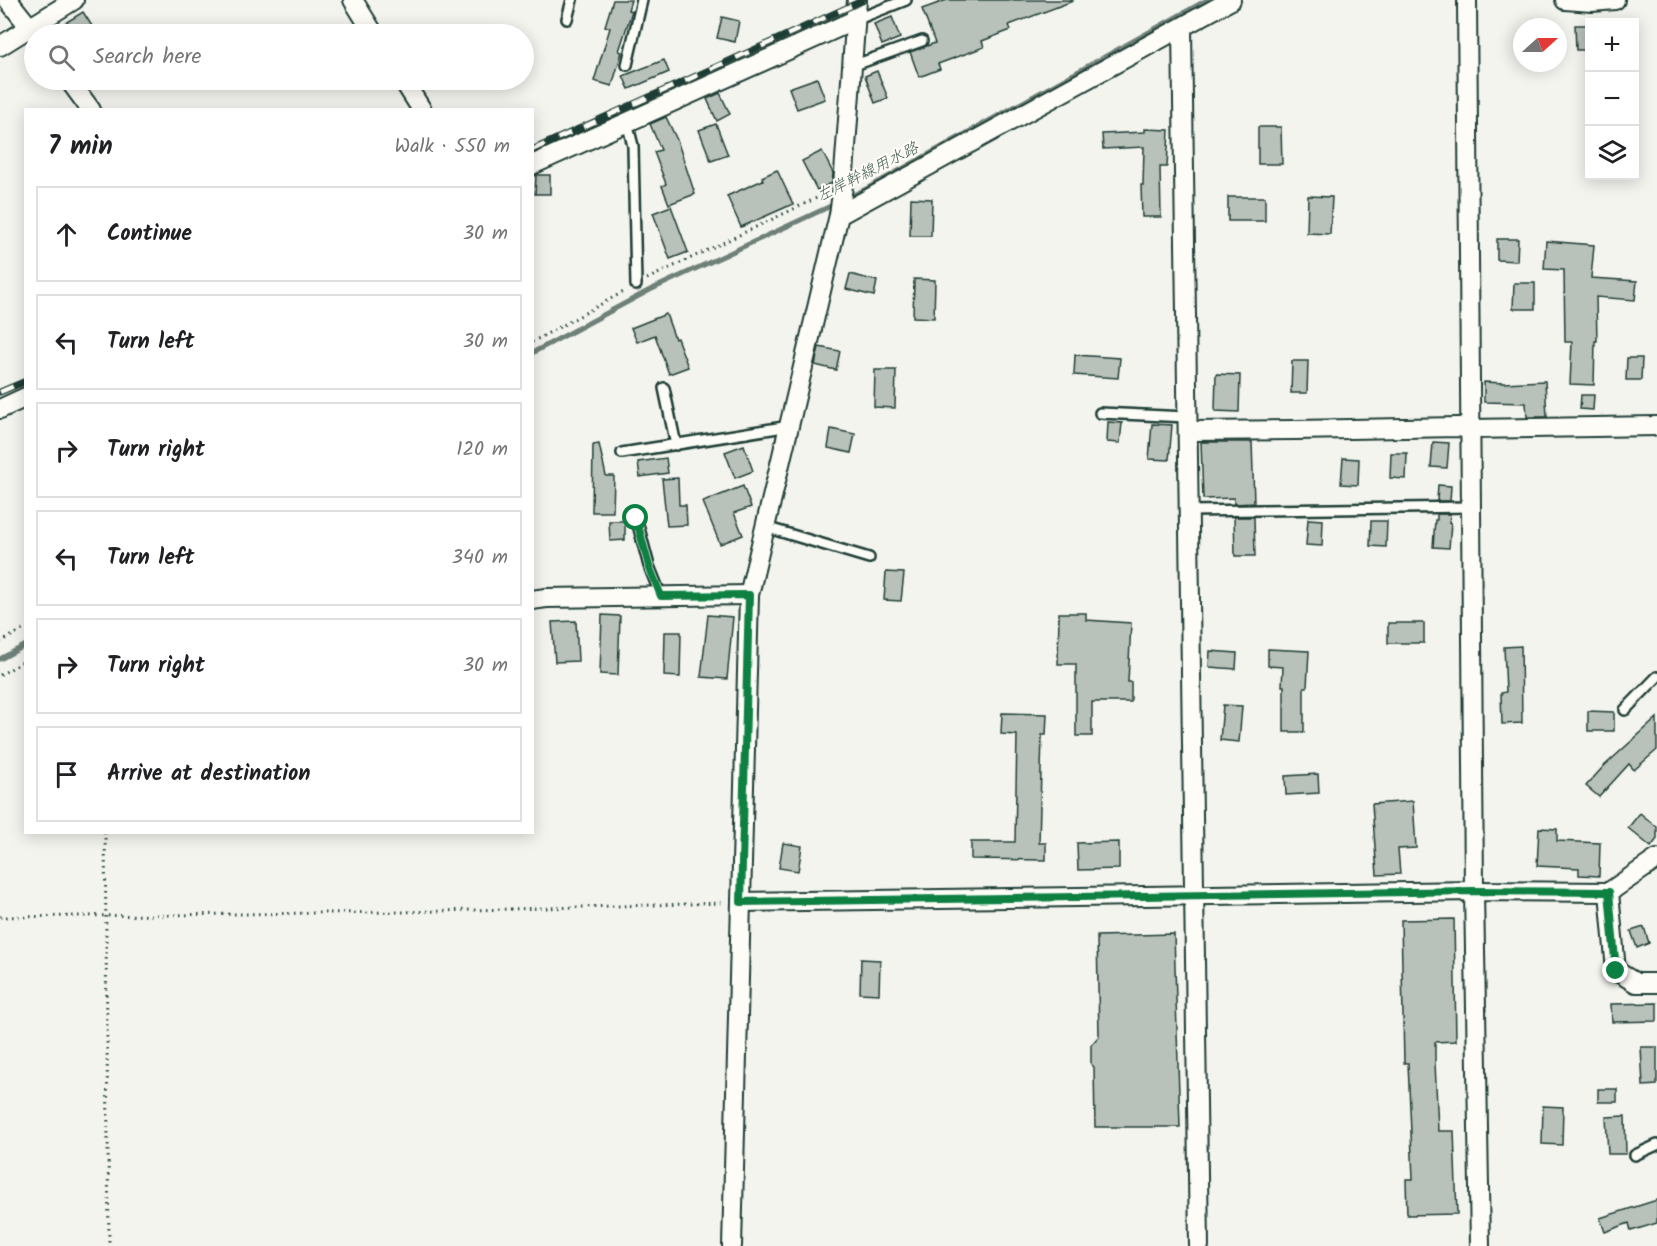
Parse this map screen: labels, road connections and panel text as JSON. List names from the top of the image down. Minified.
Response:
{"water":["左岸幹線用水路"],"north":"right","page":{"map_buttons":["+","−"],"search":"Search here","heading":["7 min","Walk · 550 m"],"list":[["Continue","30 m"],["Turn left","30 m"],["Turn right","120 m"],["Turn left","340 m"],["Turn right","30 m"],"Arrive at destination"]}}
